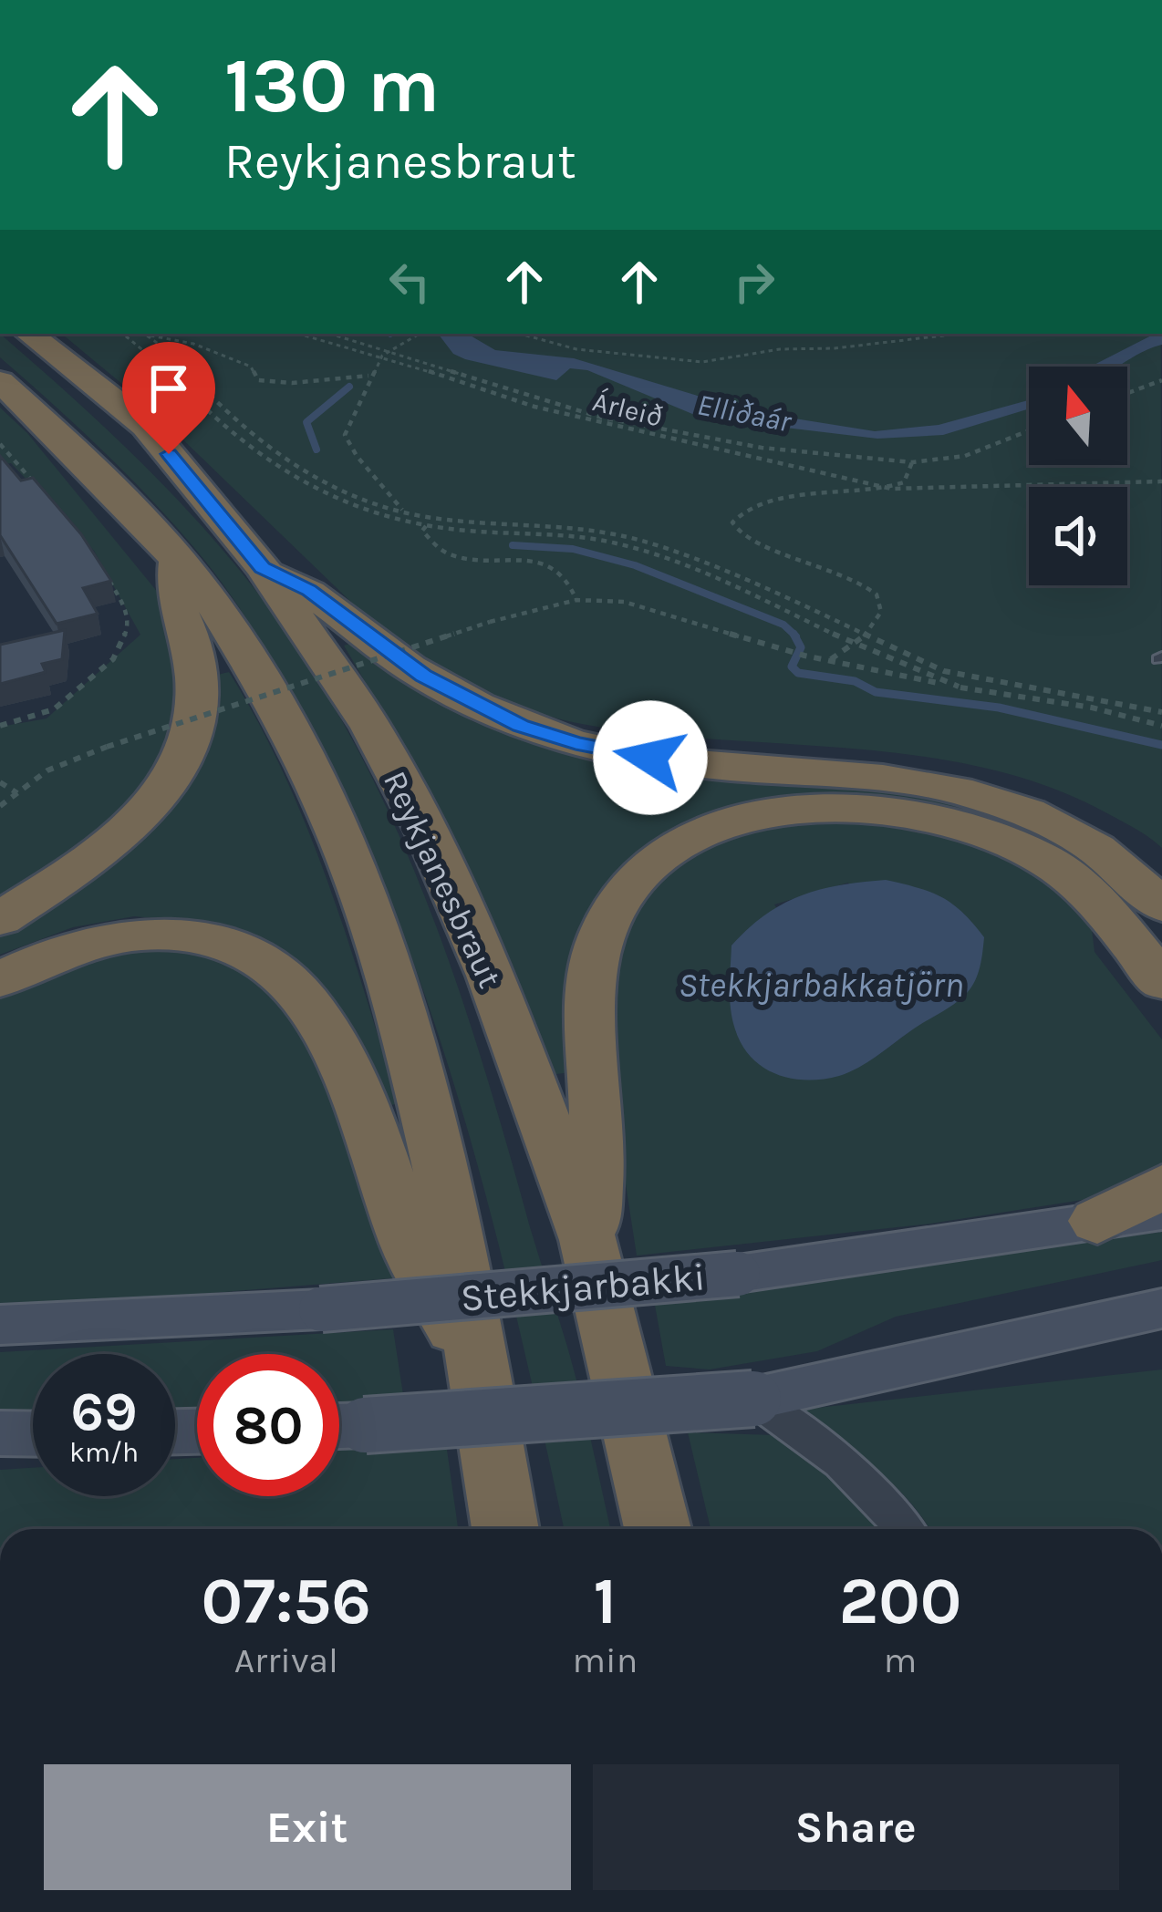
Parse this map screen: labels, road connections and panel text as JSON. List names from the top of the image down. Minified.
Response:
{"streets":{"highway":["Reykjanesbraut"],"main road":["Stekkjarbakki"],"path":["Árleið"]},"water":["Elliðaár","Stekkjarbakkatjörn"],"north":"top","page":{"turn":["130 m","Reykjanesbraut"],"speed":"69 km/h","limit":"80","eta":["07:56","Arrival","1","min","200","m"],"buttons":["Exit","Share"]}}
